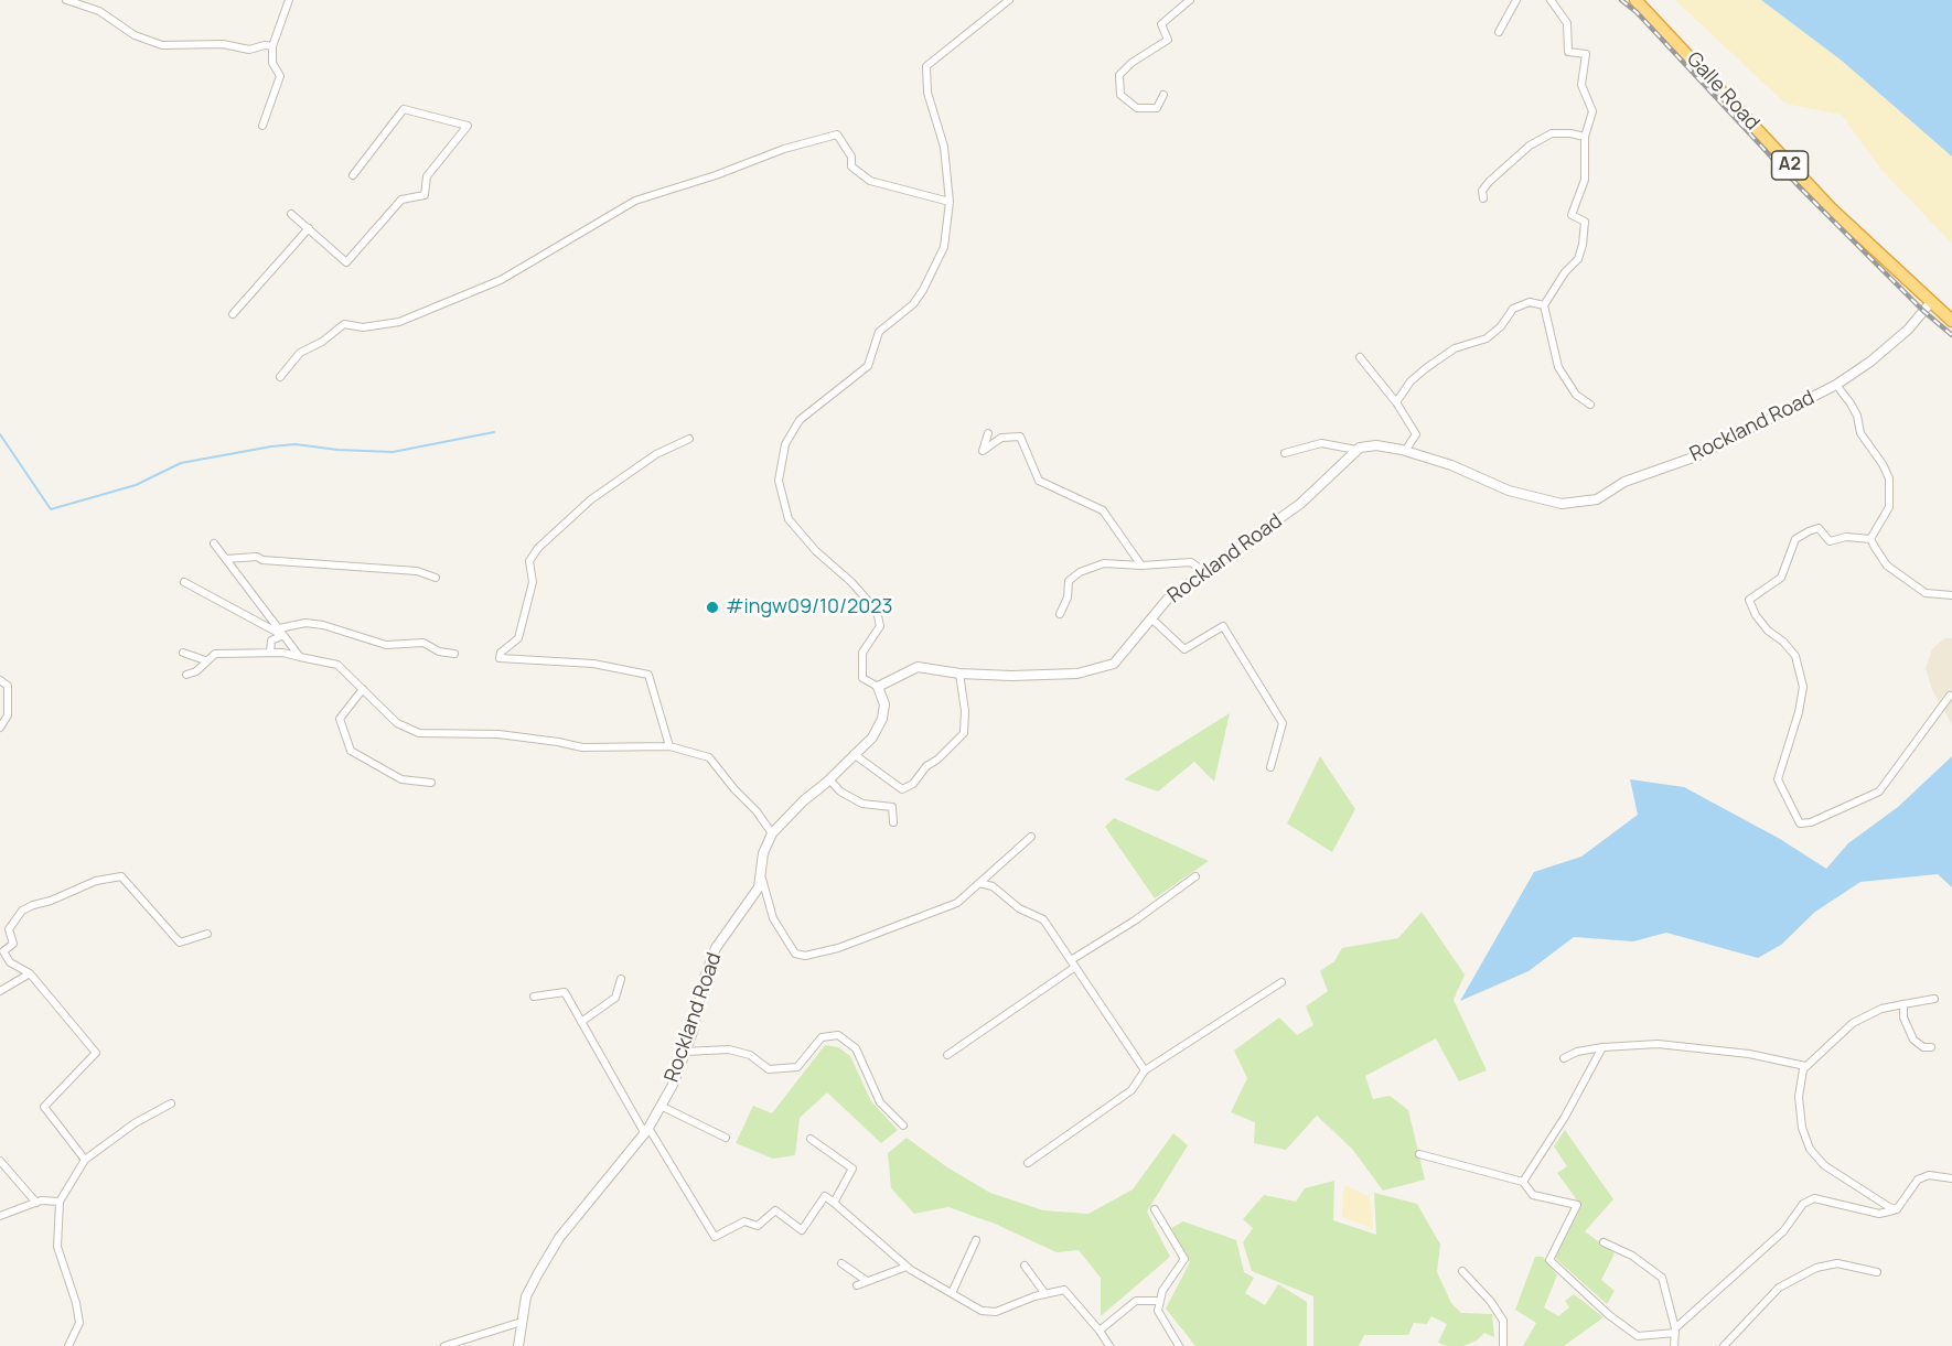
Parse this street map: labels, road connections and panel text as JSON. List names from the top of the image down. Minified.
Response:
{"streets":{"highway":["Galle Road","A2"],"street":["Rockland Road"]},"crossings":[["Galle Road","Rockland Road"]],"places":["#ingw09/10/2023"]}
